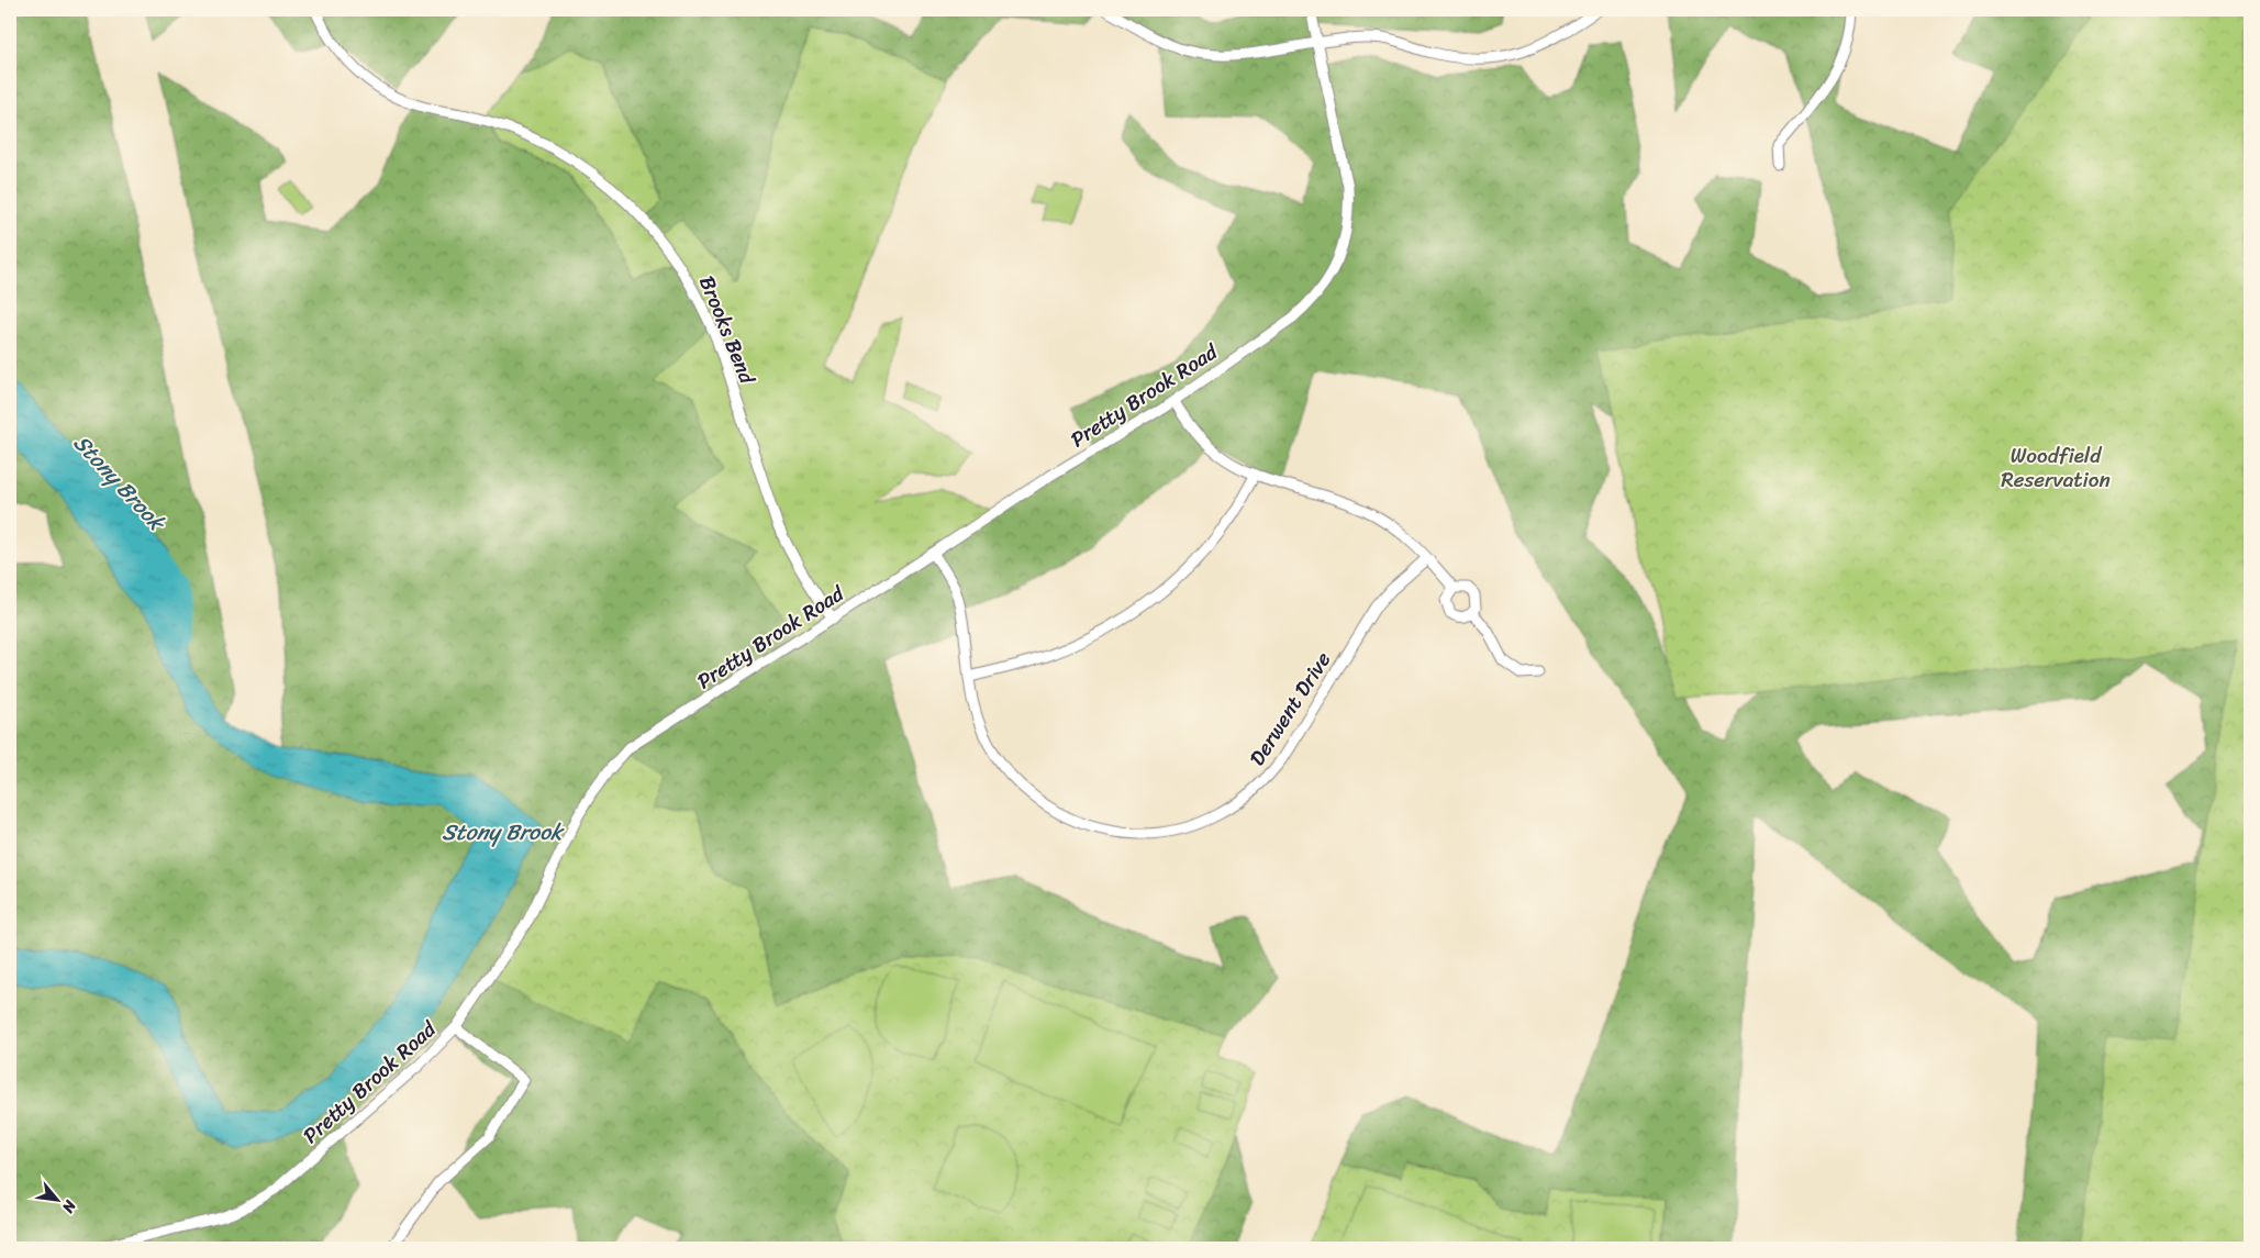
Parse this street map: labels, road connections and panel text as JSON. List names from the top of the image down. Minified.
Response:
{"streets":{"street":["Brooks Bend","Pretty Brook Road","Derwent Drive"]},"crossings":[["Brooks Bend","Pretty Brook Road"],["Pretty Brook Road","Derwent Drive"]],"water":["Stony Brook"],"parks":["Woodfield Reservation"],"north":"bottom right"}
